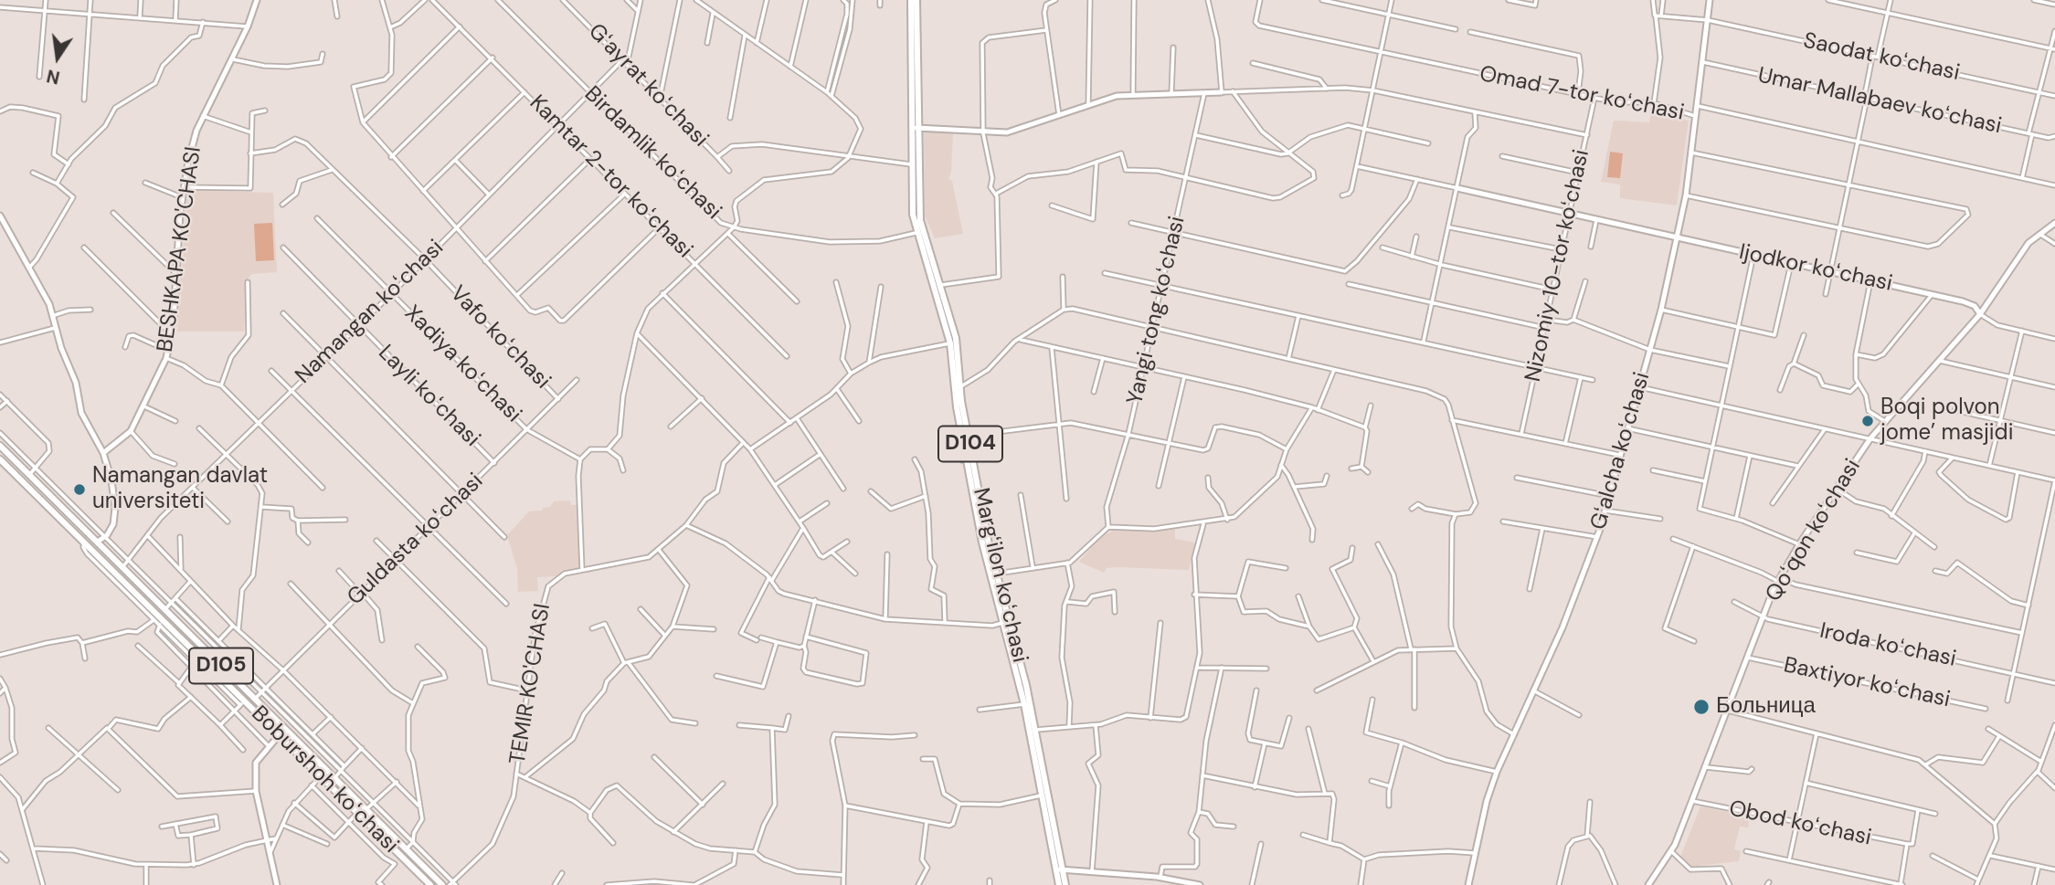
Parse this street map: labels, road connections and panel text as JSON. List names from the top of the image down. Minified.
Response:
{"streets":{"main road":["D104","Margʻilon koʻchasi","D105","Boburshoh koʻchasi"],"street":["Saodat koʻchasi","Gʻayrat koʻchasi","Omad 7-tor koʻchasi","Umar Mallabaev koʻchasi","Birdamlik koʻchasi","Kamtar 2-tor koʻchasi","BESHKAPA KO'CHASI","Nizomiy 10-tor koʻchasi","Ijodkor koʻchasi","Yangi tong koʻchasi","Namangan koʻchasi","Vafo koʻchasi","Xadiya koʻchasi","Layli koʻchasi","Gʻalcha koʻchasi","Qoʻqon koʻchasi","Guldasta koʻchasi","Iroda koʻchasi","Baxtiyor koʻchasi","TEMIR KO'CHASI","Obod koʻchasi"]},"crossings":[["Saodat koʻchasi","Gʻalcha koʻchasi"],["Gʻayrat koʻchasi","Namangan koʻchasi"],["Gʻayrat koʻchasi","Margʻilon koʻchasi"],["Omad 7-tor koʻchasi","Nizomiy 10-tor koʻchasi"],["Omad 7-tor koʻchasi","Gʻalcha koʻchasi"],["Umar Mallabaev koʻchasi","Gʻalcha koʻchasi"],["Birdamlik koʻchasi","Namangan koʻchasi"],["Birdamlik koʻchasi","Margʻilon koʻchasi"],["Kamtar 2-tor koʻchasi","Namangan koʻchasi"],["Nizomiy 10-tor koʻchasi","Ijodkor koʻchasi"],["Ijodkor koʻchasi","Gʻalcha koʻchasi"],["Ijodkor koʻchasi","Qoʻqon koʻchasi"],["Namangan koʻchasi","Vafo koʻchasi"],["Namangan koʻchasi","Xadiya koʻchasi"],["Namangan koʻchasi","Layli koʻchasi"],["Namangan koʻchasi","D105"],["Vafo koʻchasi","Guldasta koʻchasi"],["Xadiya koʻchasi","Guldasta koʻchasi"],["Layli koʻchasi","Guldasta koʻchasi"],["Qoʻqon koʻchasi","Iroda koʻchasi"],["Qoʻqon koʻchasi","Baxtiyor koʻchasi"],["Qoʻqon koʻchasi","Obod koʻchasi"],["Guldasta koʻchasi","D105"]],"places":["Boqi polvon jome’ masjidi","Namangan davlat universiteti","Больница"],"north":"bottom"}
